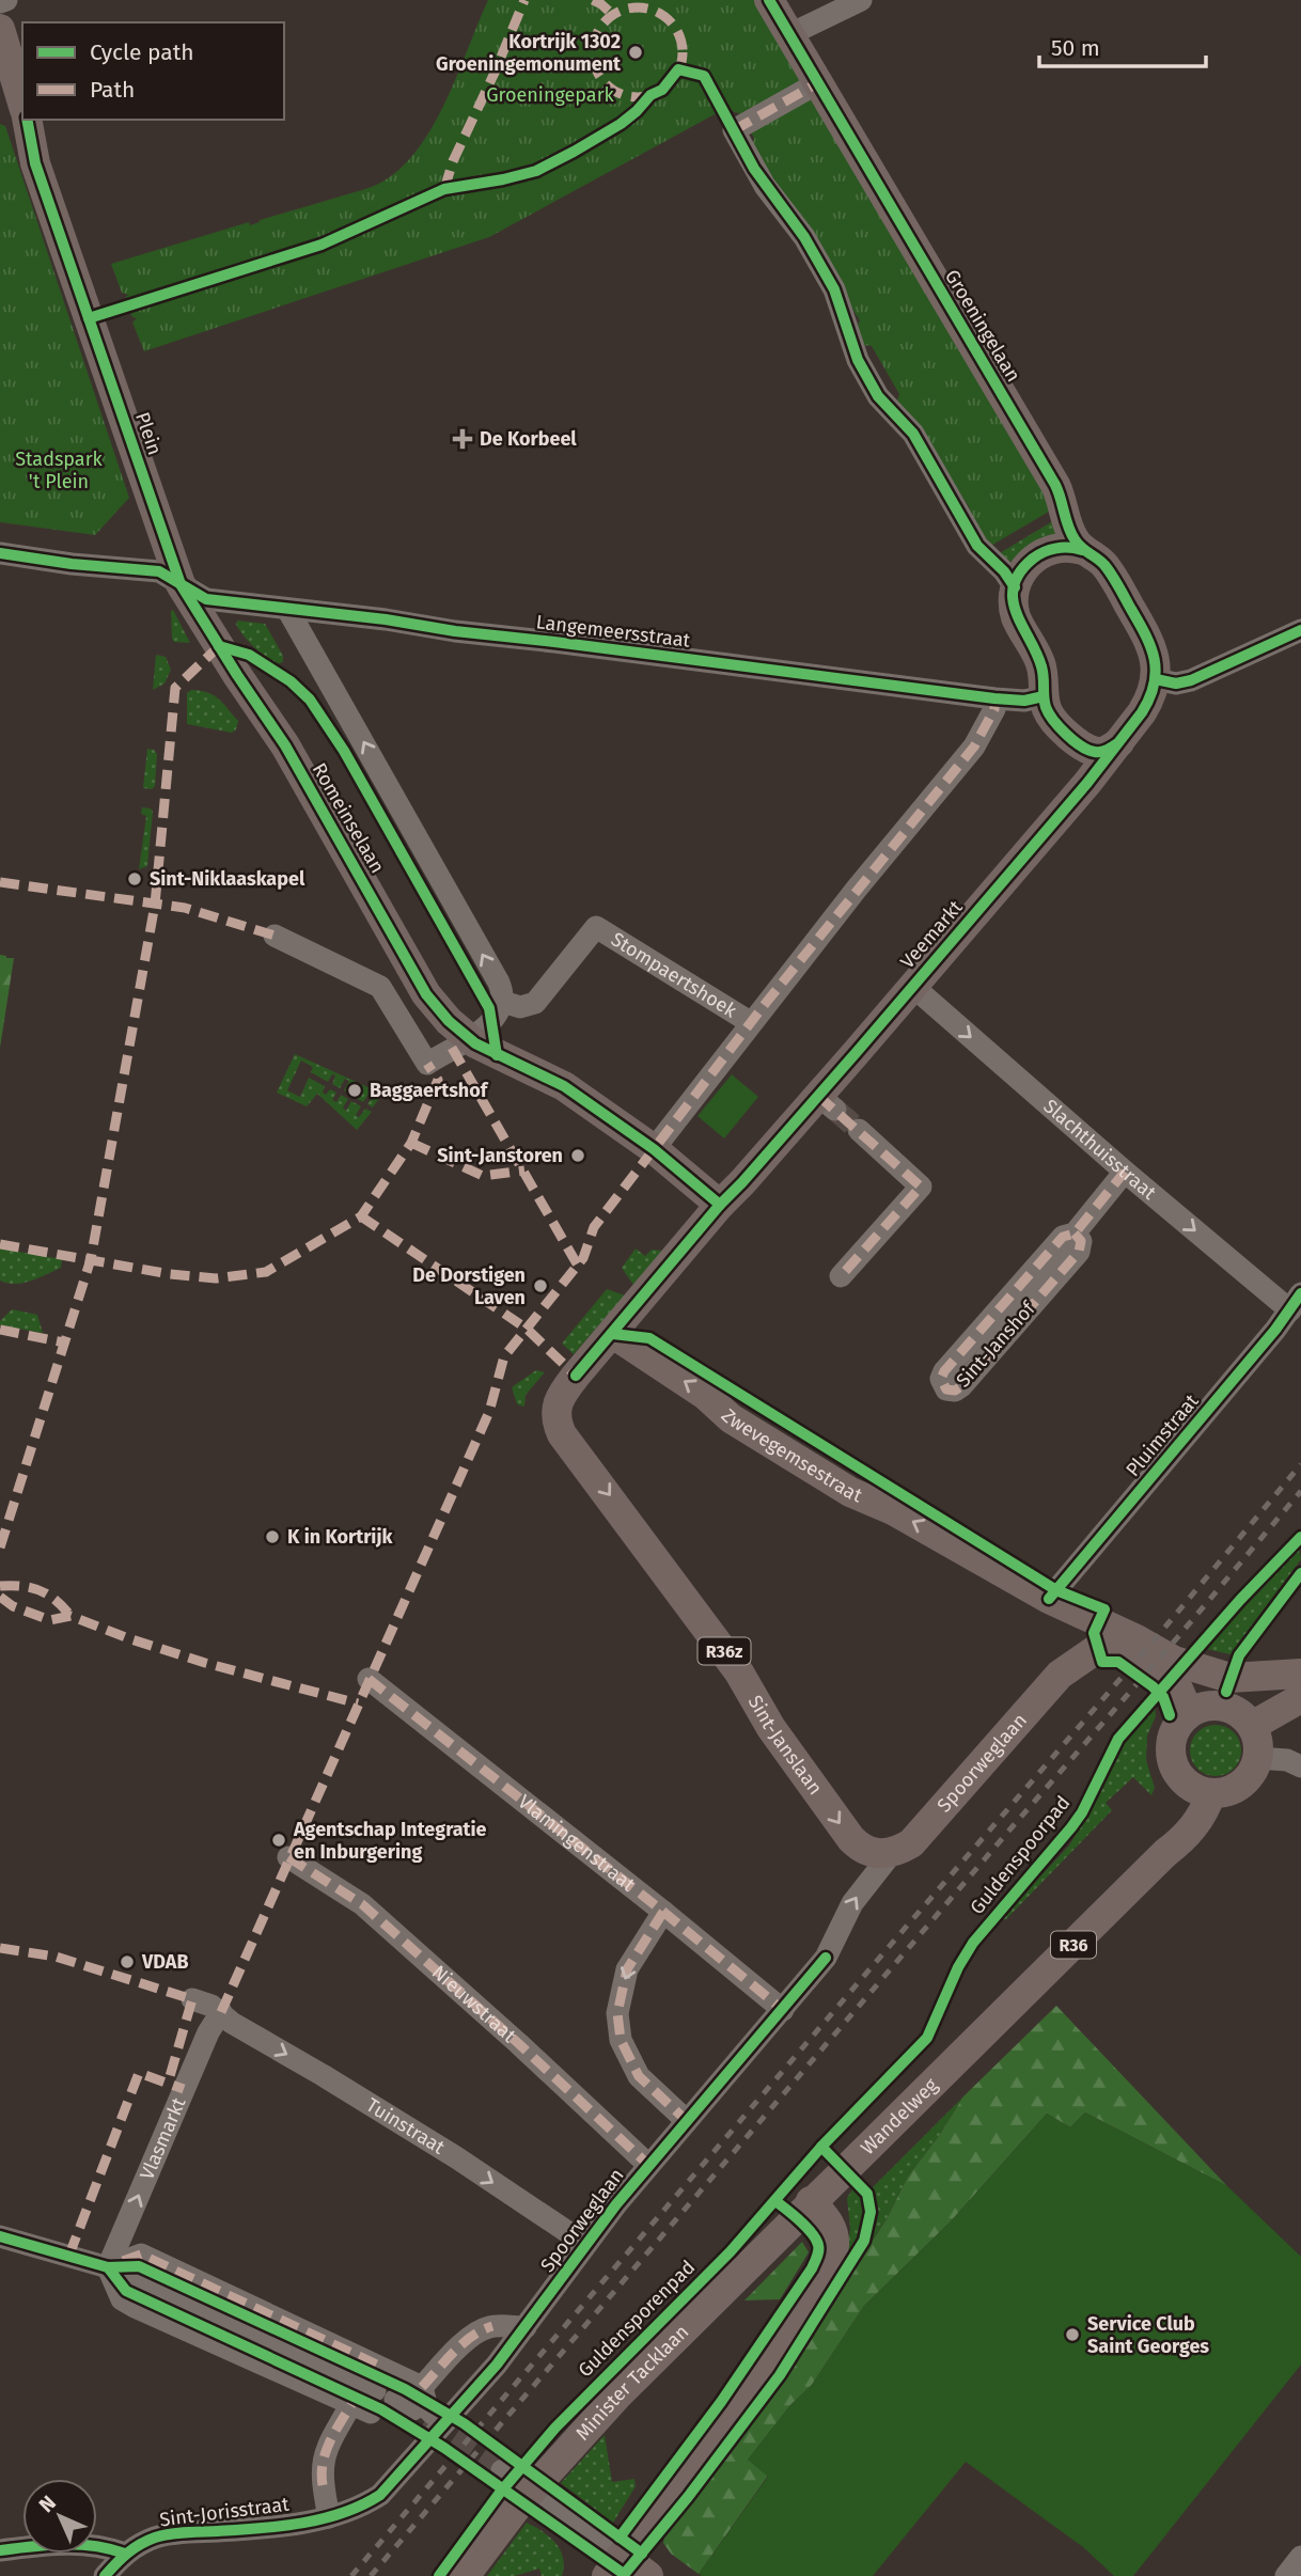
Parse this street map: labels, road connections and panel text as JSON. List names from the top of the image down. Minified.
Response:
{"streets":{"main road":["Groeningelaan","Plein","Romeinselaan","Veemarkt","Zwevegemsestraat","R36z","Sint-Janslaan","Spoorweglaan","R36","Wandelweg","Minister Tacklaan"],"street":["Langemeersstraat","Stompaertshoek","Slachthuisstraat","Sint-Janshof","Pluimstraat","Vlamingenstraat","Nieuwstraat","Tuinstraat","Vlasmarkt","Sint-Jorisstraat"],"cycle path":["Guldenspoorpad"]},"crossings":[["Groeningelaan","Veemarkt"],["Plein","Langemeersstraat"],["Plein","Romeinselaan"],["Langemeersstraat","Romeinselaan"],["Veemarkt","Slachthuisstraat"],["Veemarkt","Zwevegemsestraat"],["Veemarkt","Sint-Janslaan"],["Slachthuisstraat","Sint-Janshof"],["Slachthuisstraat","Pluimstraat"],["Pluimstraat","Zwevegemsestraat"],["Zwevegemsestraat","Spoorweglaan"],["Zwevegemsestraat","Wandelweg"],["Sint-Janslaan","Spoorweglaan"],["Spoorweglaan","Vlamingenstraat"],["Spoorweglaan","Nieuwstraat"],["Spoorweglaan","Tuinstraat"],["Spoorweglaan","Sint-Jorisstraat"],["Wandelweg","Minister Tacklaan"],["Tuinstraat","Vlasmarkt"]],"one_way":["Slachthuisstraat","Zwevegemsestraat","Sint-Janslaan","Tuinstraat","Vlasmarkt"],"parks":["Groeningepark","Stadspark 't Plein"],"places":{"other":["Kortrijk 1302 Groeningemonument","Sint-Niklaaskapel","Baggaertshof","Sint-Janstoren","De Dorstigen Laven","K in Kortrijk","Agentschap Integratie en Inburgering","VDAB","Service Club Saint Georges"],"health":["De Korbeel"]},"legend":["Cycle path","Path"],"scale_bar":"50 m","north":"top left"}
